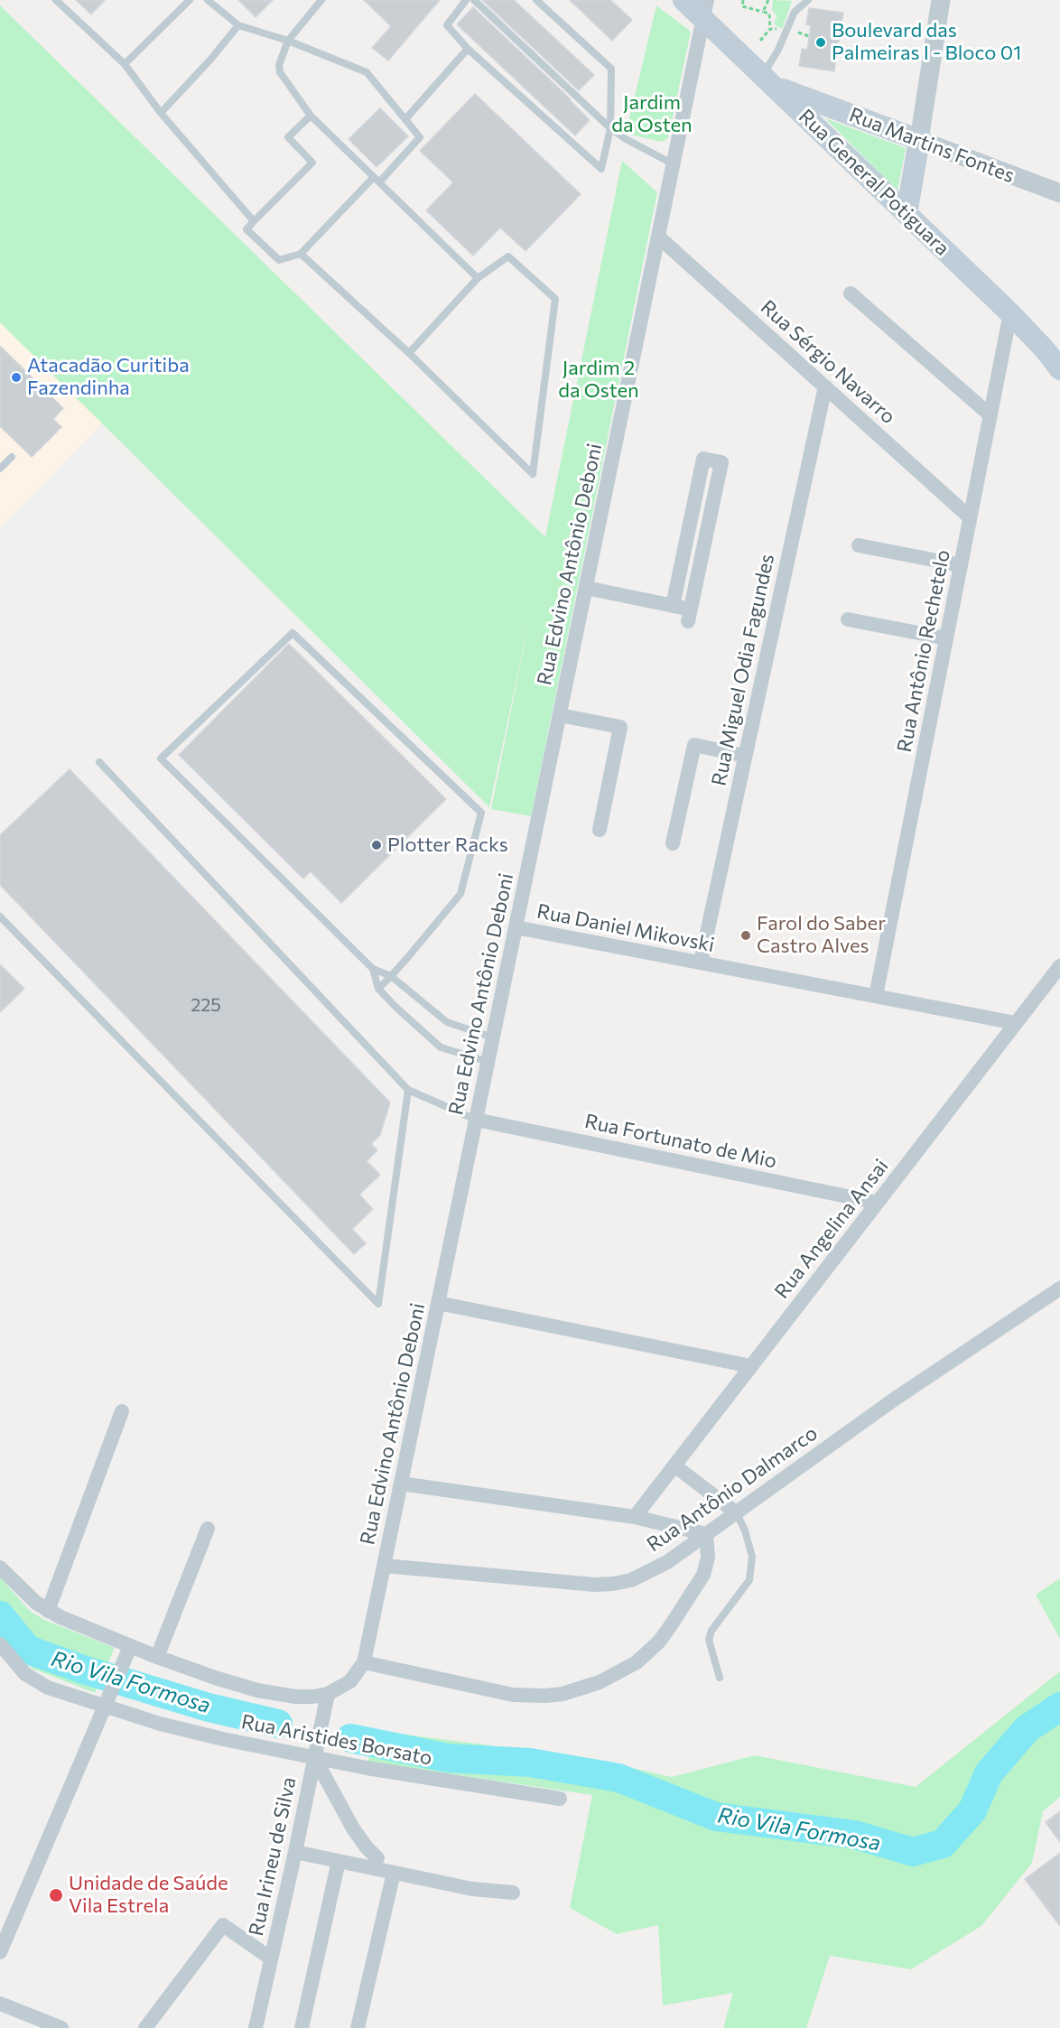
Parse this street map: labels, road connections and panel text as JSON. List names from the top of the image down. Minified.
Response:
{"streets":{"main road":["Rua Martins Fontes","Rua General Potiguara"],"street":["Rua Sérgio Navarro","Rua Edvino Antônio Deboni","Rua Antônio Rechetelo","Rua Miguel Odia Fagundes","Rua Daniel Mikovski","Rua Fortunato de Mio","Rua Angelina Ansai","Rua Antônio Dalmarco","Rua Aristides Borsato","Rua Irineu de Silva"]},"crossings":[["Rua Martins Fontes","Rua General Potiguara"],["Rua General Potiguara","Rua Edvino Antônio Deboni"],["Rua General Potiguara","Rua Antônio Rechetelo"],["Rua Sérgio Navarro","Rua Edvino Antônio Deboni"],["Rua Sérgio Navarro","Rua Antônio Rechetelo"],["Rua Sérgio Navarro","Rua Miguel Odia Fagundes"],["Rua Edvino Antônio Deboni","Rua Daniel Mikovski"],["Rua Edvino Antônio Deboni","Rua Fortunato de Mio"],["Rua Edvino Antônio Deboni","Rua Antônio Dalmarco"],["Rua Edvino Antônio Deboni","Rua Aristides Borsato"],["Rua Edvino Antônio Deboni","Rua Irineu de Silva"],["Rua Antônio Rechetelo","Rua Daniel Mikovski"],["Rua Miguel Odia Fagundes","Rua Daniel Mikovski"],["Rua Daniel Mikovski","Rua Angelina Ansai"],["Rua Fortunato de Mio","Rua Angelina Ansai"],["Rua Aristides Borsato","Rua Irineu de Silva"]],"water":["Rio Vila Formosa"],"parks":["Jardim da Osten","Jardim 2 da Osten"],"places":["Boulevard das Palmeiras I - Bloco 01","Atacadão Curitiba Fazendinha","Plotter Racks","Farol do Saber Castro Alves","Unidade de Saúde Vila Estrela"],"house_numbers":["225"]}
